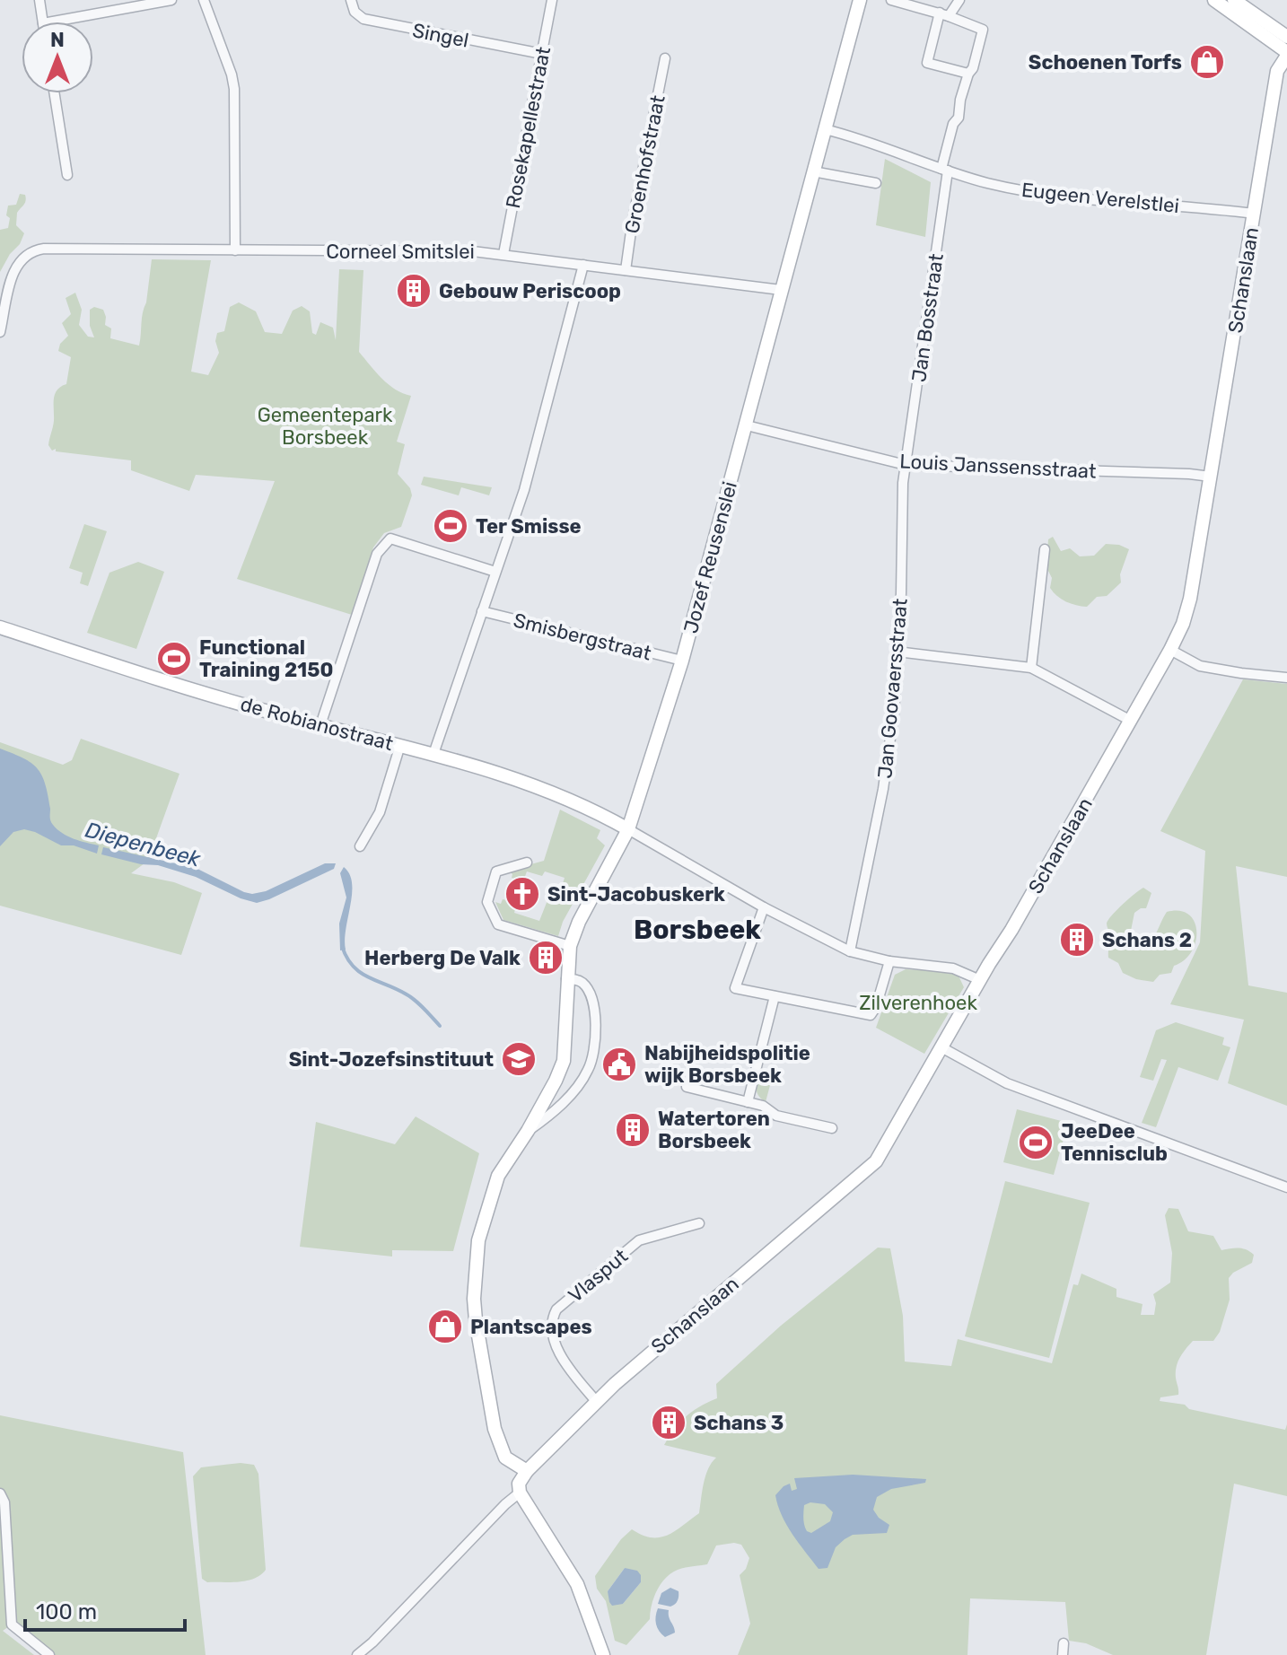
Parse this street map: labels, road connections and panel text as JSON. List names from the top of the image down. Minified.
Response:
{"streets":{"street":["Singel","Rosekapellestraat","Groenhofstraat","Eugeen Verelstlei","Corneel Smitslei","Schanslaan","Jan Bosstraat","Louis Janssensstraat","Jozef Reusenslei","Smisbergstraat","Jan Goovaersstraat","de Robianostraat","Vlasput"]},"crossings":[["Singel","Rosekapellestraat"],["Rosekapellestraat","Corneel Smitslei"],["Groenhofstraat","Corneel Smitslei"],["Eugeen Verelstlei","Schanslaan"],["Eugeen Verelstlei","Jan Bosstraat"],["Eugeen Verelstlei","Jozef Reusenslei"],["Corneel Smitslei","Jozef Reusenslei"],["Schanslaan","Louis Janssensstraat"],["Schanslaan","Jozef Reusenslei"],["Schanslaan","Vlasput"],["Jan Bosstraat","Louis Janssensstraat"],["Jan Bosstraat","Jan Goovaersstraat"],["Louis Janssensstraat","Jozef Reusenslei"],["Louis Janssensstraat","Jan Goovaersstraat"],["Jozef Reusenslei","Smisbergstraat"],["Jozef Reusenslei","de Robianostraat"]],"districts":["Borsbeek"],"water":["Diepenbeek"],"parks":["Gemeentepark Borsbeek","Zilverenhoek"],"places":{"shop":["Schoenen Torfs","Plantscapes"],"building":["Gebouw Periscoop","Schans 2","Herberg De Valk","Watertoren Borsbeek","Schans 3"],"sports":["Ter Smisse","Functional Training 2150","JeeDee Tennisclub"],"church":["Sint-Jacobuskerk"],"school or university":["Sint-Jozefsinstituut"],"public building":["Nabijheidspolitie wijk Borsbeek"]},"scale_bar":"100 m","north":"top"}
